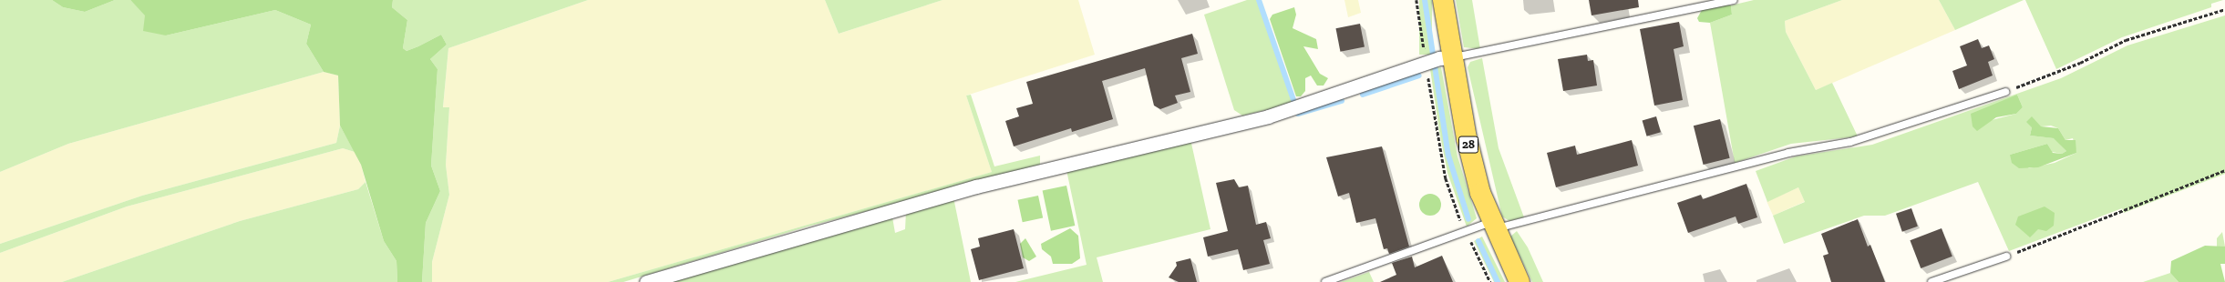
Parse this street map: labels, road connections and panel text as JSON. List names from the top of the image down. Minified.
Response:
{"streets":{"main road":["28"]}}
